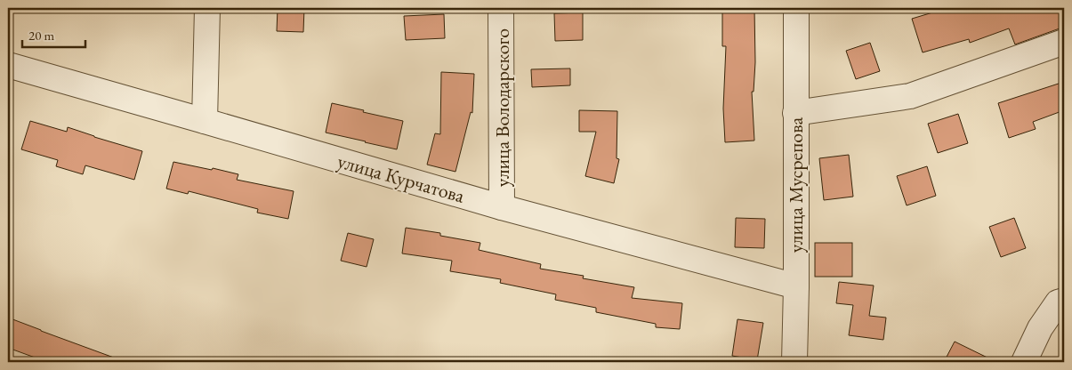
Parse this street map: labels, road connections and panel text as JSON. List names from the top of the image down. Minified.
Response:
{"streets":{"street":["улица Володарского","улица Курчатова","улица Мусрепова"]},"crossings":[["улица Володарского","улица Курчатова"],["улица Курчатова","улица Мусрепова"]],"scale_bar":"20 m"}
